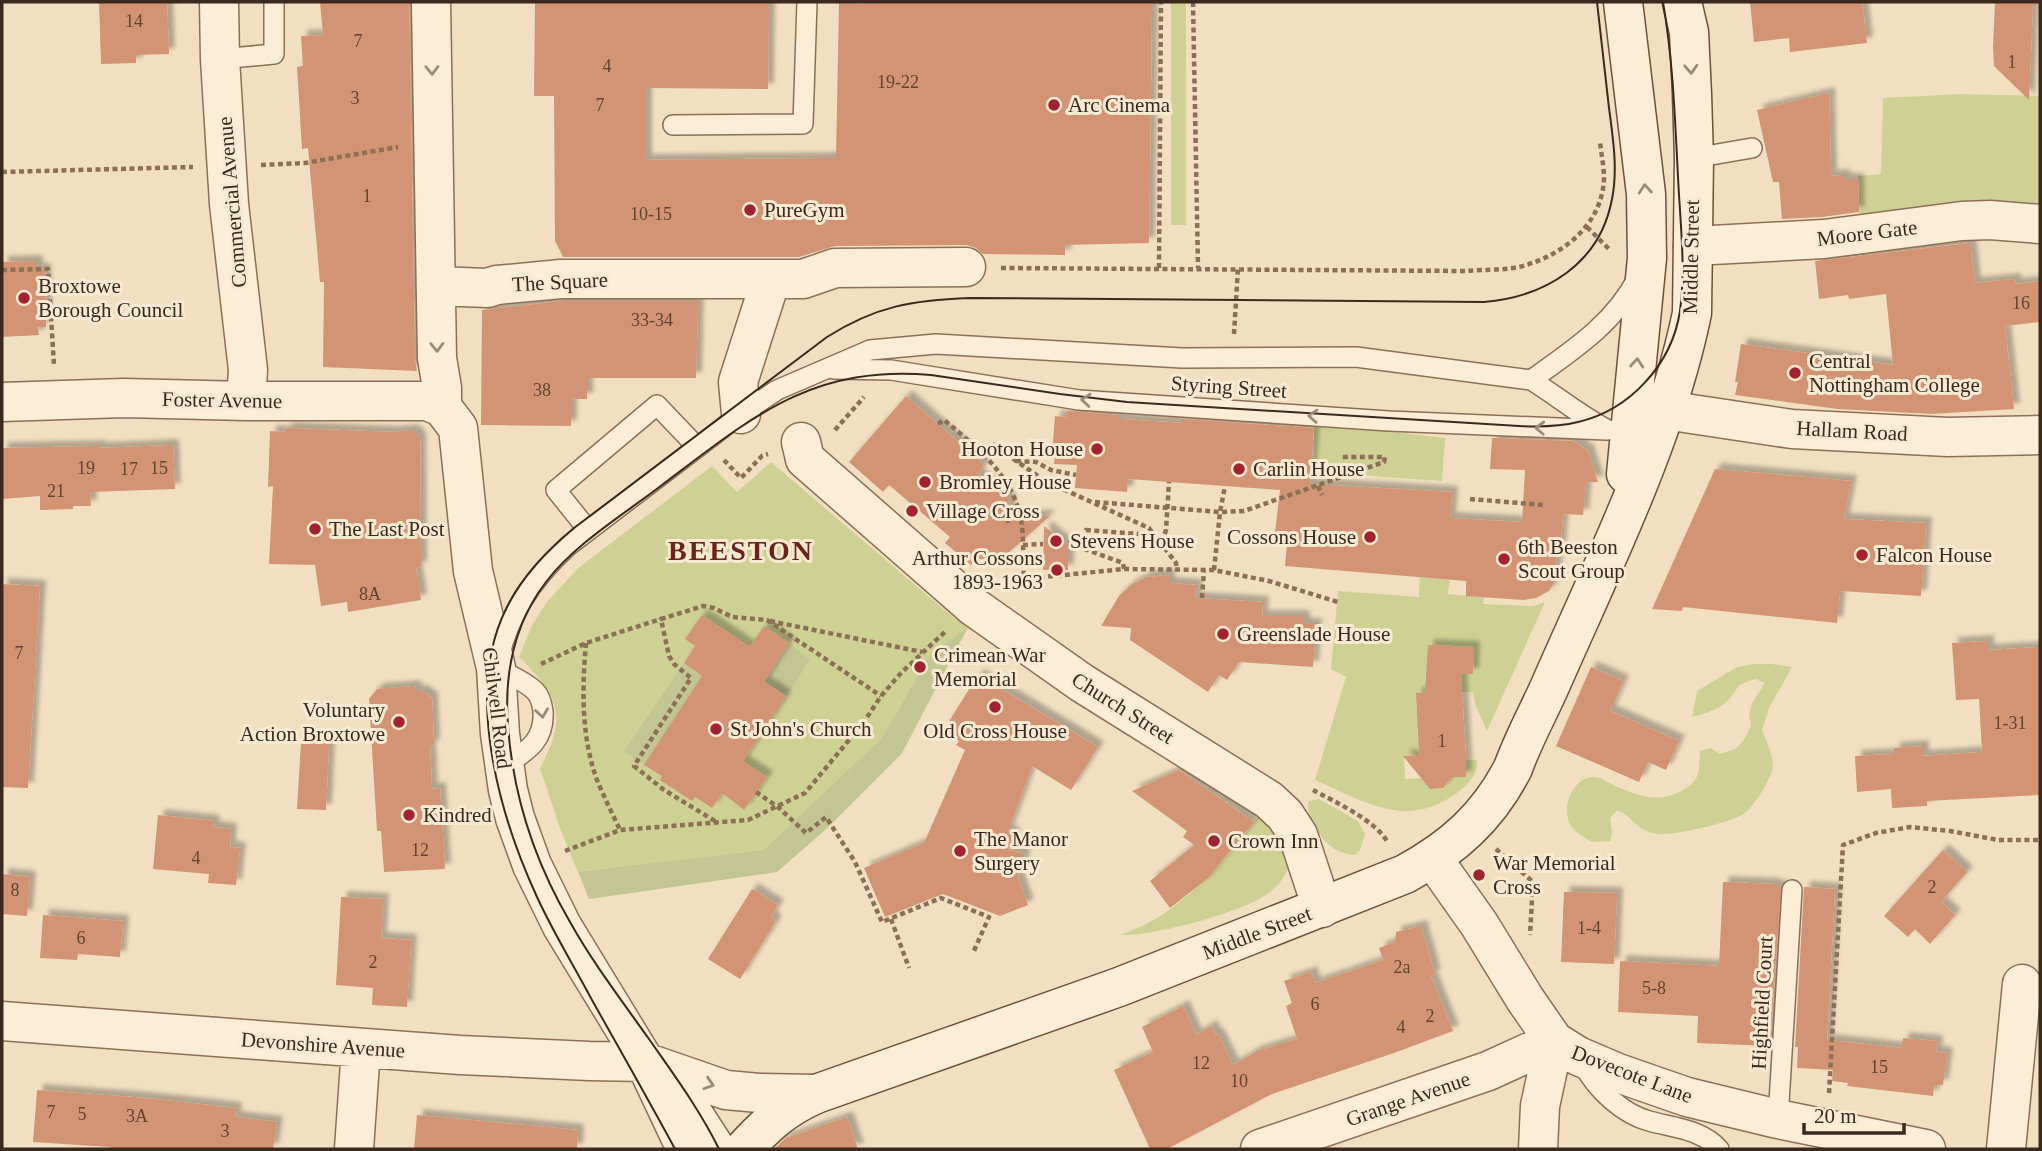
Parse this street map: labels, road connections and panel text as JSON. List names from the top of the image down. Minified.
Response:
{"streets":{"street":["Commercial Avenue","Moore Gate","Middle Street","The Square","Foster Avenue","Hallam Road","Chilwell Road","Church Street","Devonshire Avenue","Dovecote Lane","Grange Avenue"],"lane":["Styring Street","Highfield Court"]},"crossings":[["Commercial Avenue","Foster Avenue"],["Moore Gate","Middle Street"],["Middle Street","Styring Street"],["Middle Street","Hallam Road"],["Middle Street","Church Street"],["Middle Street","Dovecote Lane"],["The Square","Chilwell Road"],["Foster Avenue","Chilwell Road"],["Chilwell Road","Devonshire Avenue"],["Highfield Court","Dovecote Lane"],["Dovecote Lane","Grange Avenue"]],"districts":["BEESTON"],"places":["Arc Cinema","PureGym","Broxtowe Borough Council","Central Nottingham College","Hooton House","Carlin House","Bromley House","Village Cross","The Last Post","Cossons House","Stevens House","Falcon House","6th Beeston Scout Group","Arthur Cossons 1893-1963","Greenslade House","Crimean War Memorial","Old Cross House","Voluntary Action Broxtowe","St John's Church","Kindred","Crown Inn","The Manor Surgery","War Memorial Cross"],"house_numbers":["14","7","1","4","19-22","3","7","1","10-15","16","33-34","38","19","15","17","21","8A","7","1-31","1","12","4","2","8","1-4","6","2","2a","5-8","6","2","4","12","15","10","7","5","3A","3"],"scale_bar":"20 m"}
